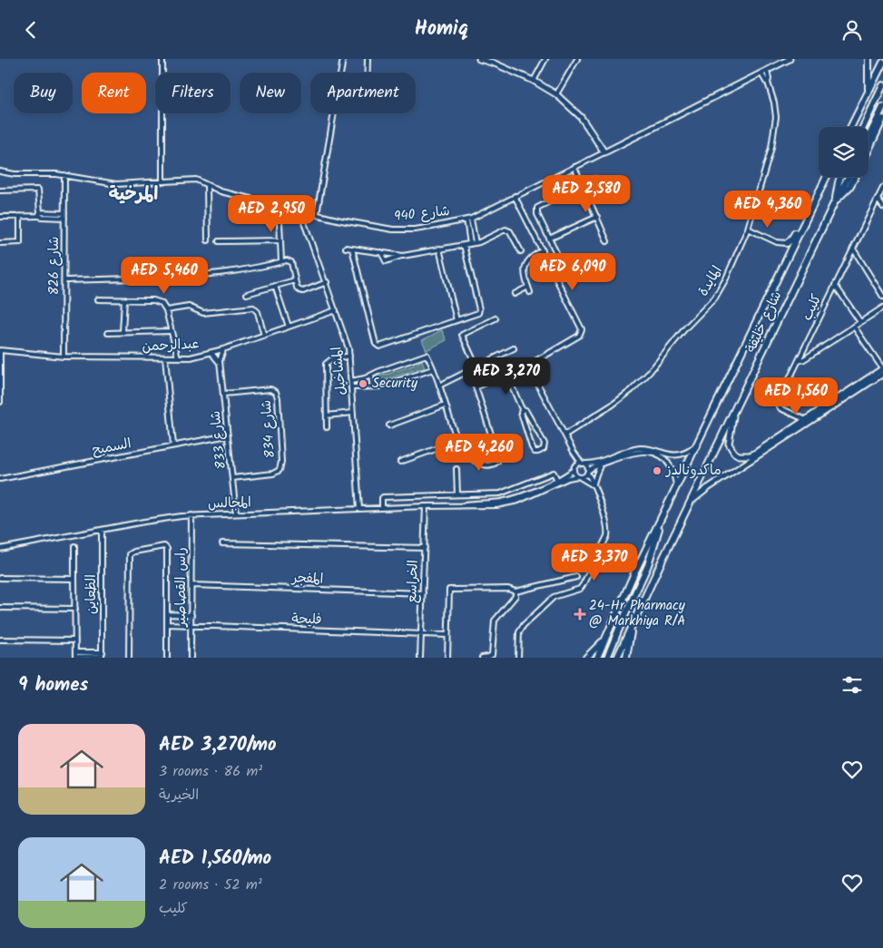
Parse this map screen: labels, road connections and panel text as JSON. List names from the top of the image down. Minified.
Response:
{"streets":{"main road":["شارع خليفة"],"street":["شارع 940","شارع 826","المايدة","كليب","عبدالرحمن","المشاخيل","شارع 834","شارع 833","السميح","المجالس","المفجر","الخراسع","راس القصاصير","الظعاين","فليحة"]},"crossings":[["شارع 940","شارع 826"],["شارع 940","المايدة"],["شارع 940","المشاخيل"],["شارع 826","عبدالرحمن"],["عبدالرحمن","المشاخيل"],["عبدالرحمن","شارع 833"],["المشاخيل","المجالس"],["شارع 834","شارع 833"],["شارع 833","السميح"],["شارع 833","المجالس"],["المجالس","الخراسع"],["المجالس","راس القصاصير"],["المجالس","الظعاين"],["المفجر","الخراسع"],["المفجر","راس القصاصير"],["الخراسع","فليحة"],["راس القصاصير","فليحة"]],"districts":["المرخية"],"places":{"other":["Security","ماكدونالدز"],"health":["24-Hr Pharmacy @ Markhiya R/A"]},"page":{"header":"Homiq","chip":["Buy","Rent","Filters","New","Apartment"],"price":["AED 2,580","AED 4,360","AED 2,950","AED 6,090","AED 5,460","AED 3,270","AED 1,560","AED 4,260","AED 3,370"],"heading":"9 homes","list":[{"name":"AED 3,270/mo","note":"3 rooms · 86 m² · الخيرية"},{"name":"AED 1,560/mo","note":"2 rooms · 52 m² · كليب"}]}}
